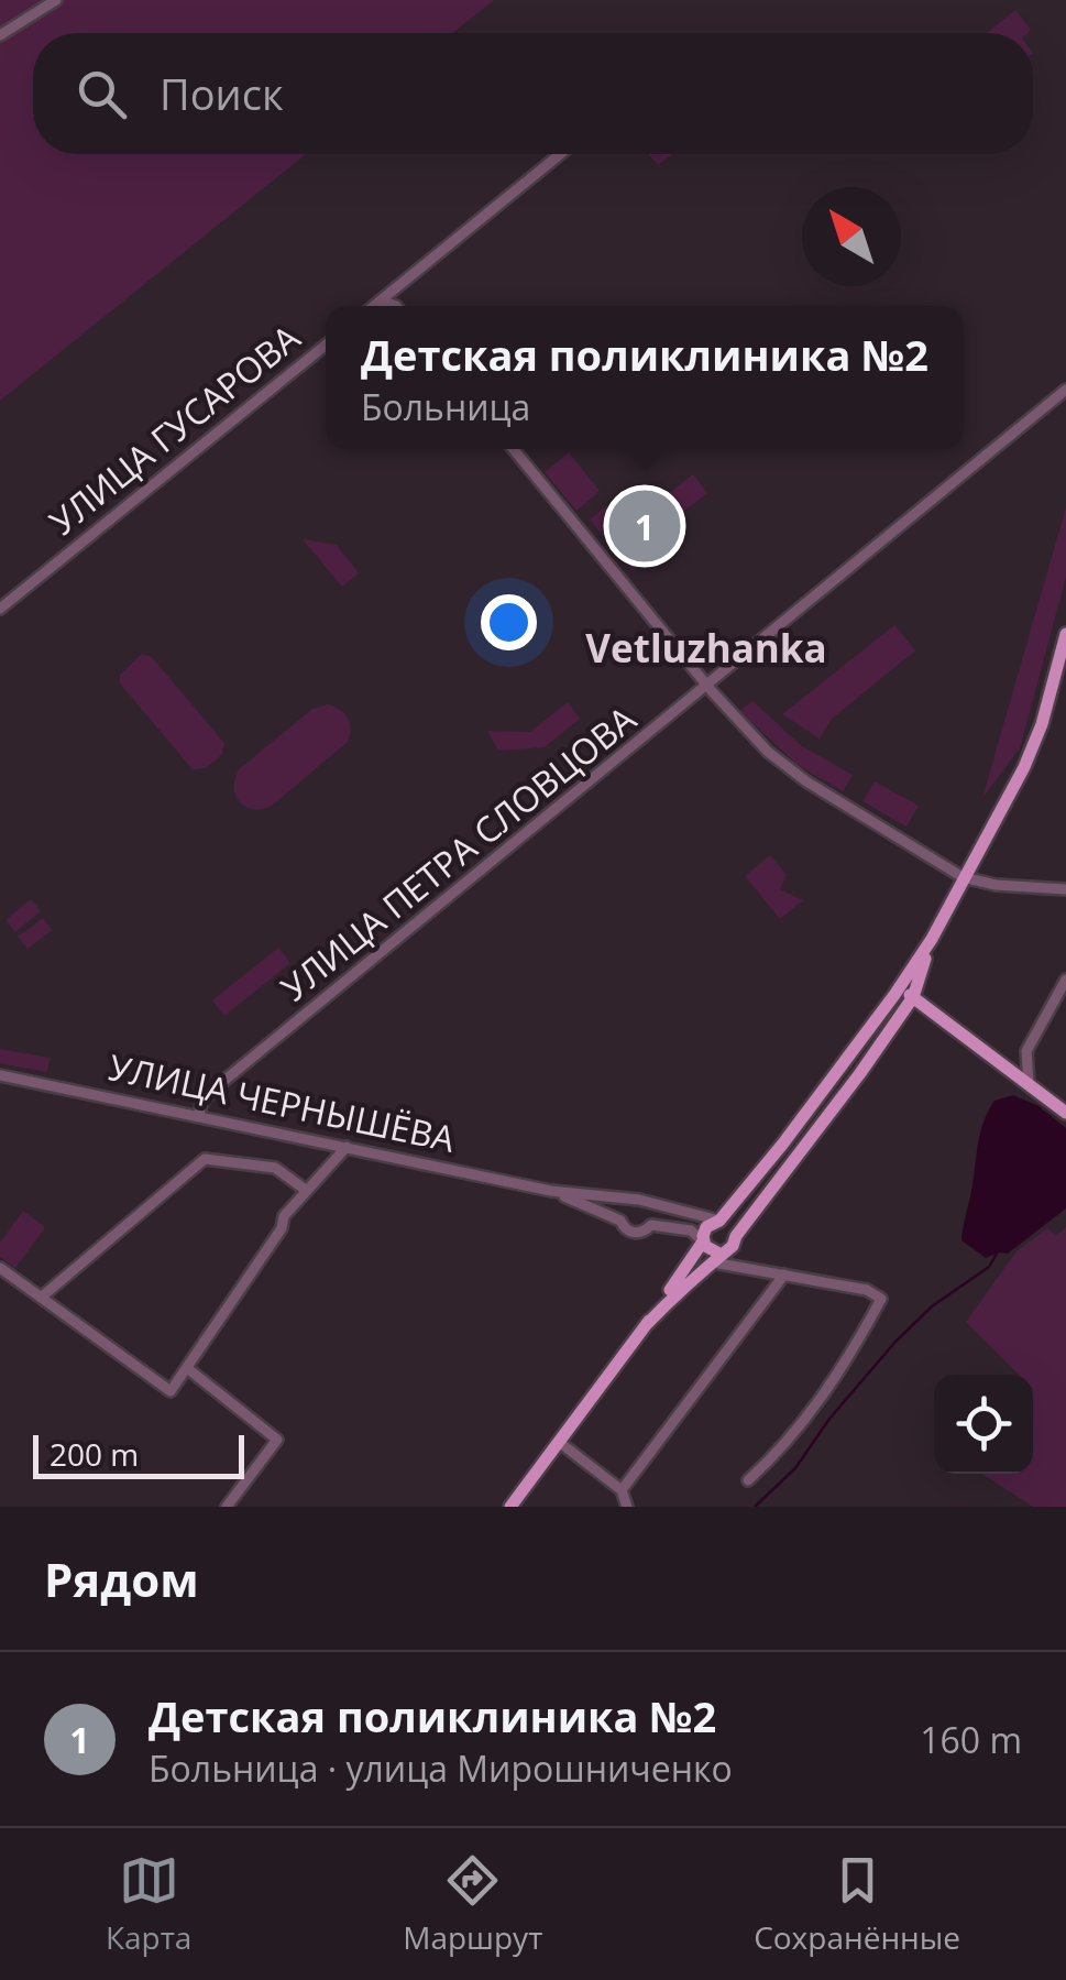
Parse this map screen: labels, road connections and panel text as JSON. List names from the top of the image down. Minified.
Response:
{"streets":{"street":["УЛИЦА ГУСАРОВА","УЛИЦА ПЕТРА СЛОВЦОВА","УЛИЦА ЧЕРНЫШЁВА"]},"crossings":[["УЛИЦА ПЕТРА СЛОВЦОВА","УЛИЦА ЧЕРНЫШЁВА"]],"districts":["Vetluzhanka"],"scale_bar":"200 m","north":"top left","page":{"search":"Поиск","popup":["Детская поликлиника №2","Больница"],"pins":"1","scale":"200 m","heading":"Рядом","list":[{"mark":"1","name":"Детская поликлиника №2","note":"Больница · улица Мирошниченко","value":"160 m"}],"nav":["Карта","Маршрут","Сохранённые"]}}
